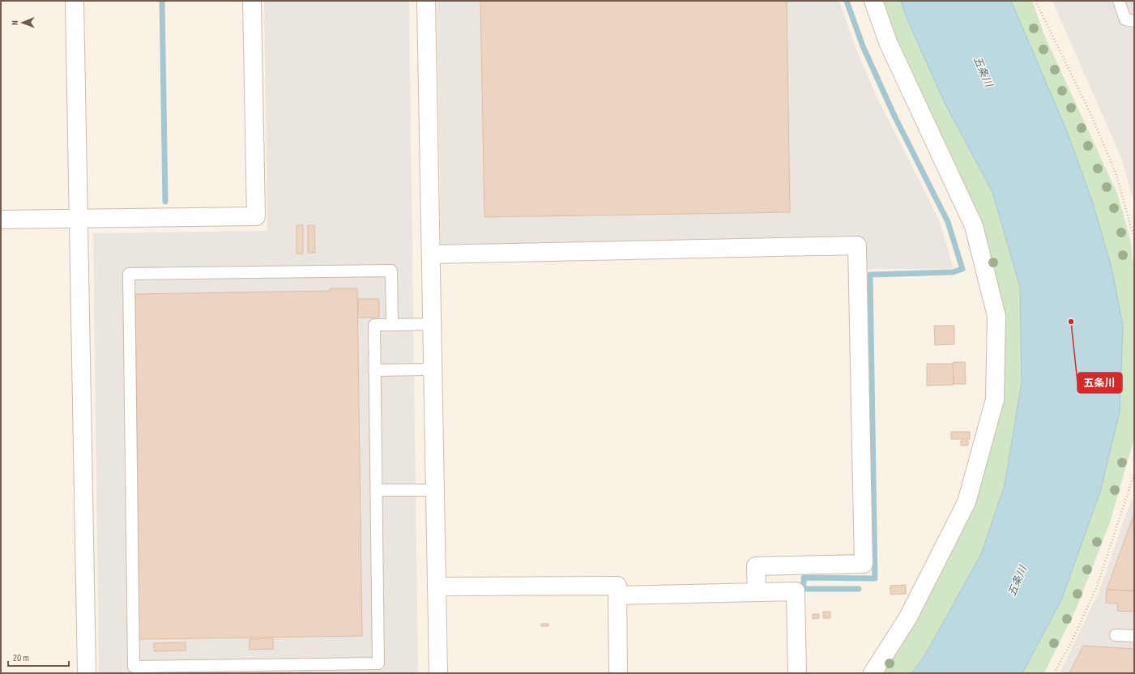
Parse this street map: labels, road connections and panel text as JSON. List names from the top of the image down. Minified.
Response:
{"water":["五条川"],"places":["五条川"],"scale_bar":"20 m","north":"left"}
